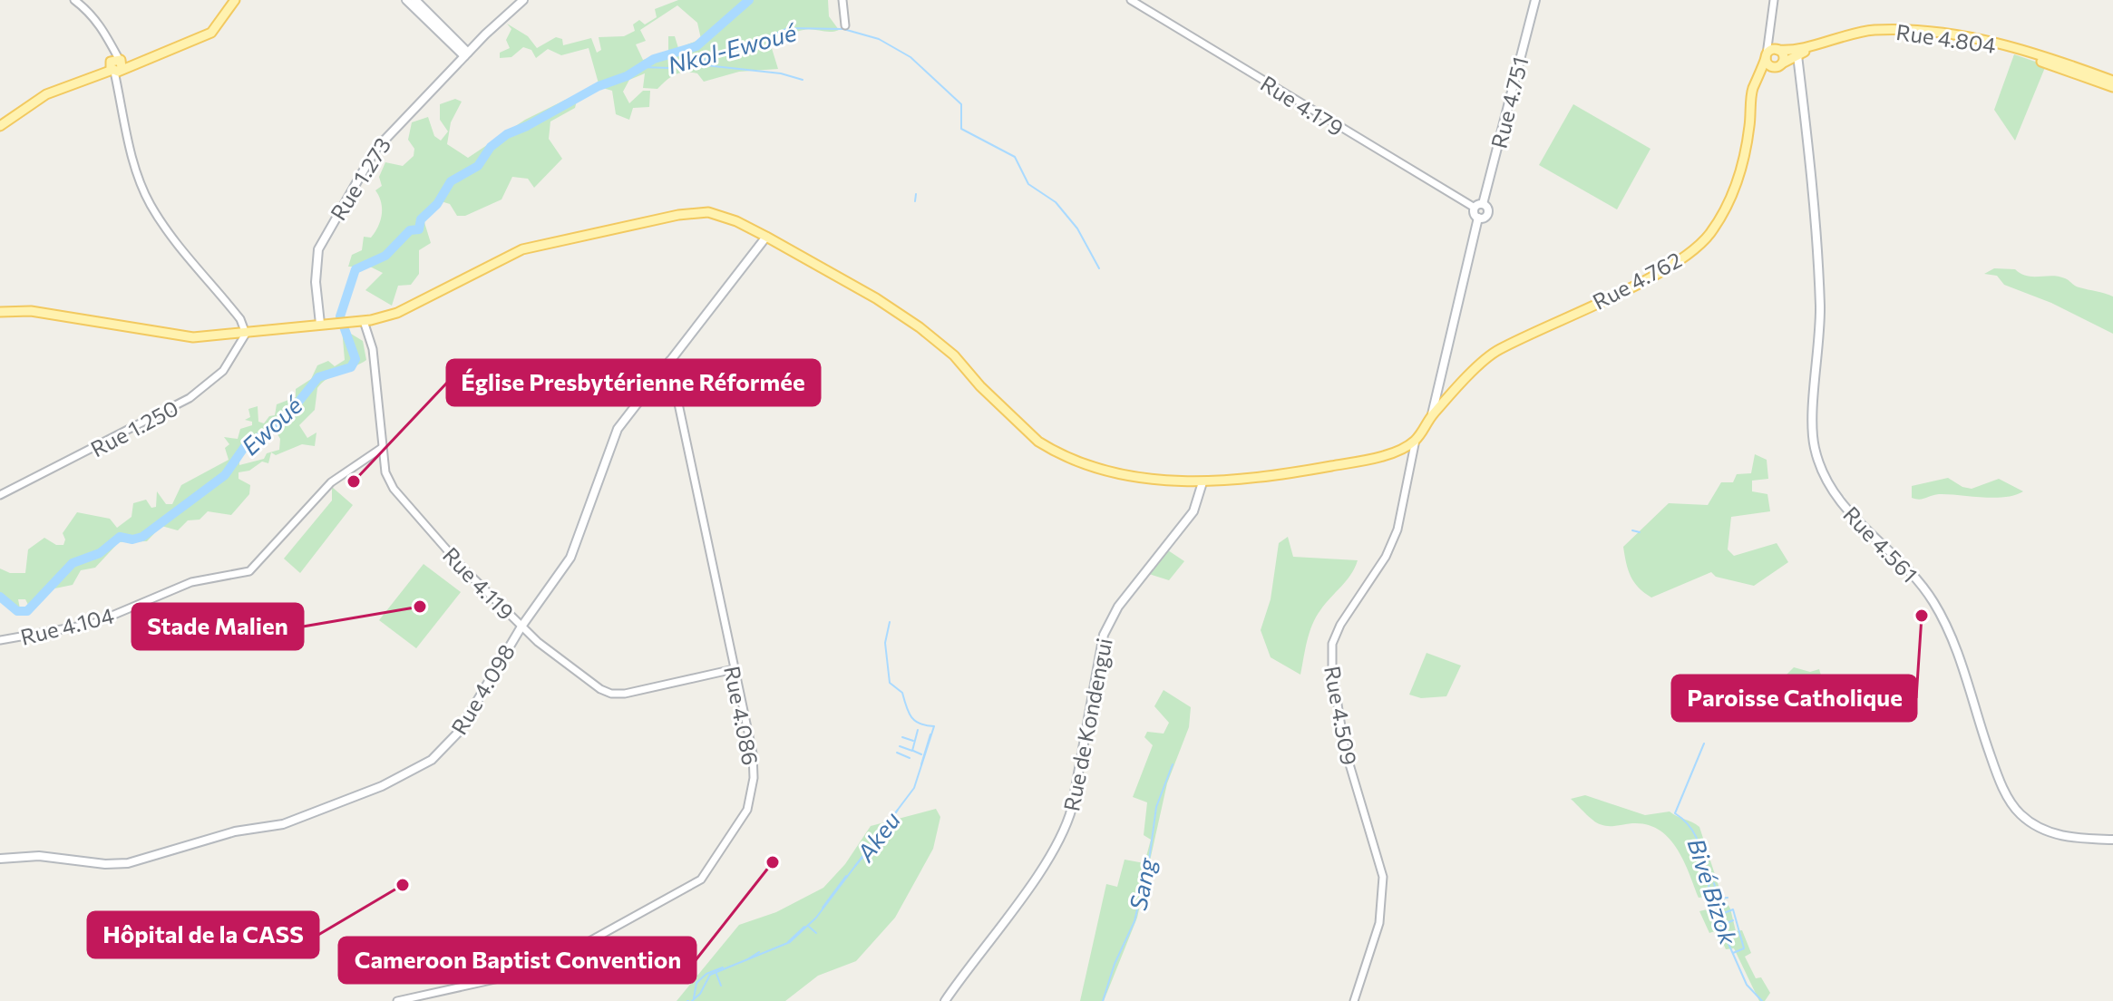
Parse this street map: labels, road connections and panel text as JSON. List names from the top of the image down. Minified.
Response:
{"streets":{"main road":["Rue 4.804","Rue 4.751","Rue 1.273","Rue 4.762","Rue 4.561","Rue 4.098","Rue de Kondengui"],"street":["Rue 4.179","Rue 1.250","Rue 4.119","Rue 4.104","Rue 4.086","Rue 4.509"]},"crossings":[["Rue 4.804","Rue 4.762"],["Rue 4.751","Rue 4.179"],["Rue 4.762","Rue 4.509"],["Rue 4.119","Rue 4.104"],["Rue 4.119","Rue 4.098"],["Rue 4.119","Rue 4.086"],["Rue 4.098","Rue 4.086"]],"water":["Nkol-Ewoué","Ewoué","Akeu","Sang","Bivé Bizok"],"places":["Église Presbytérienne Réformée","Stade Malien","Paroisse Catholique","Cameroon Baptist Convention","Hôpital de la CASS"]}
